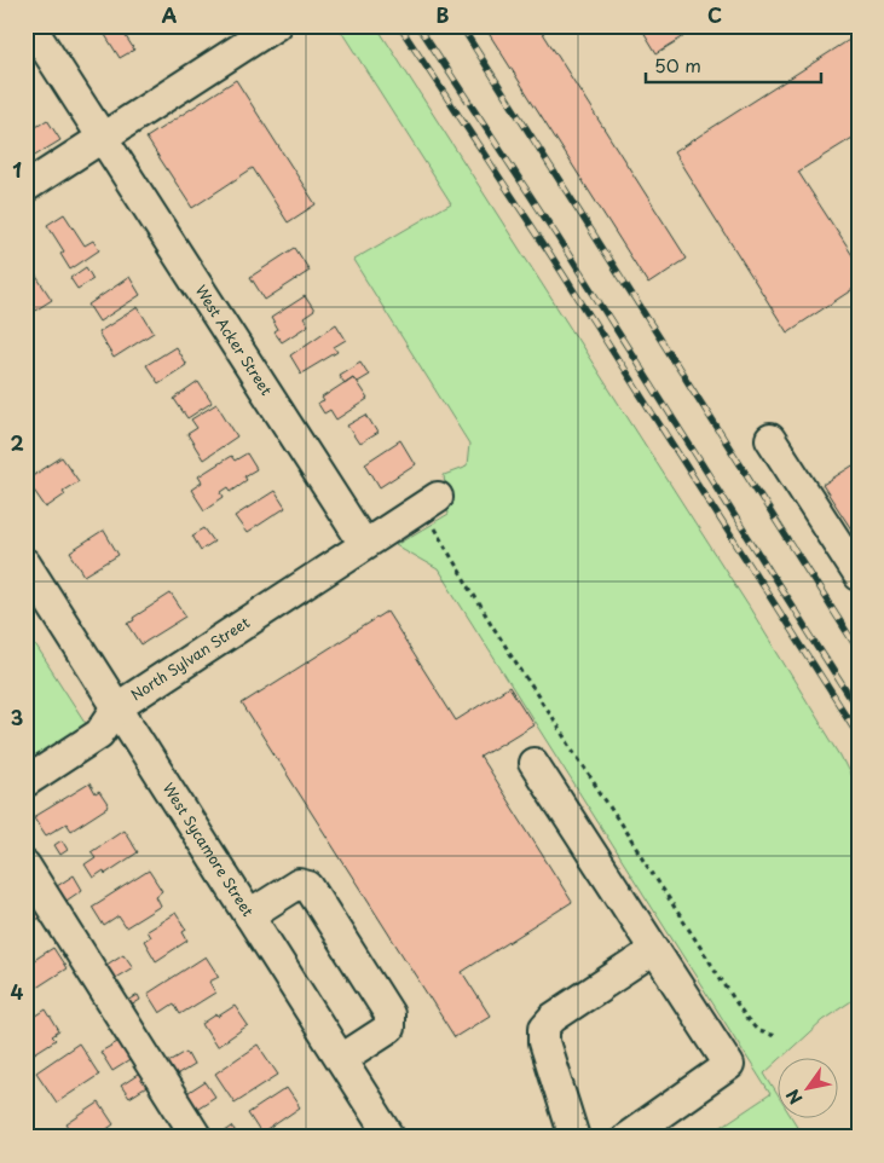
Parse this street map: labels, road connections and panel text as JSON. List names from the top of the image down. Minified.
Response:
{"streets":{"street":["West Acker Street","North Sylvan Street","West Sycamore Street"]},"crossings":[["West Acker Street","North Sylvan Street"],["North Sylvan Street","West Sycamore Street"]],"scale_bar":"50 m","north":"bottom left","grid":{"columns":["A","B","C"],"rows":["1","2","3","4"]}}
